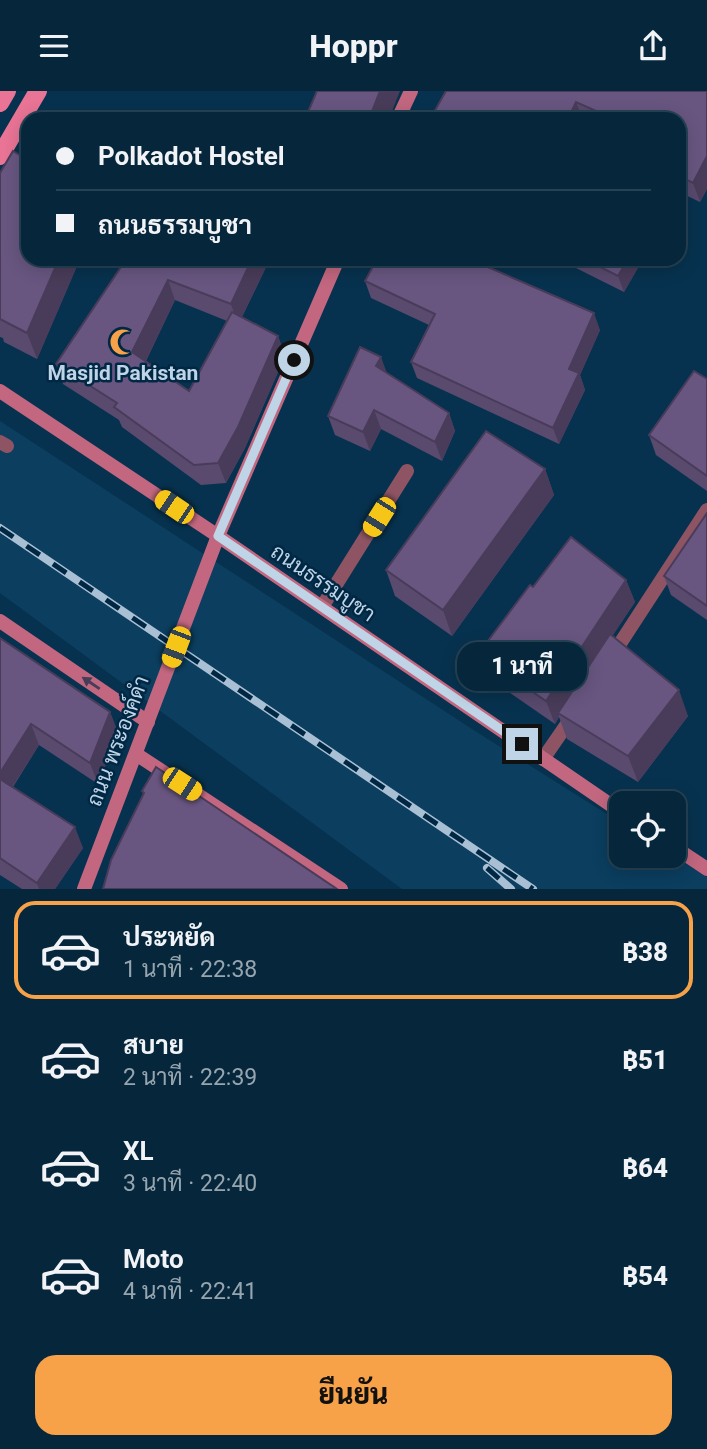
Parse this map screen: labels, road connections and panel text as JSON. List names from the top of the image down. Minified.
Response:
{"streets":{"street":["ถนนธรรมบูชา","ถนน พระองค์ดำ"]},"crossings":[["ถนนธรรมบูชา","ถนน พระองค์ดำ"]],"places":{"mosque":["Masjid Pakistan"]},"page":{"header":"Hoppr","banner":["Polkadot Hostel","ถนนธรรมบูชา"],"bubble":"1 นาที","list":[{"name":"ประหยัด","note":"1 นาที · 22:38","value":"฿38"},{"name":"สบาย","note":"2 นาที · 22:39","value":"฿51"},{"name":"XL","note":"3 นาที · 22:40","value":"฿64"},{"name":"Moto","note":"4 นาที · 22:41","value":"฿54"}],"buttons":"ยืนยัน"}}
